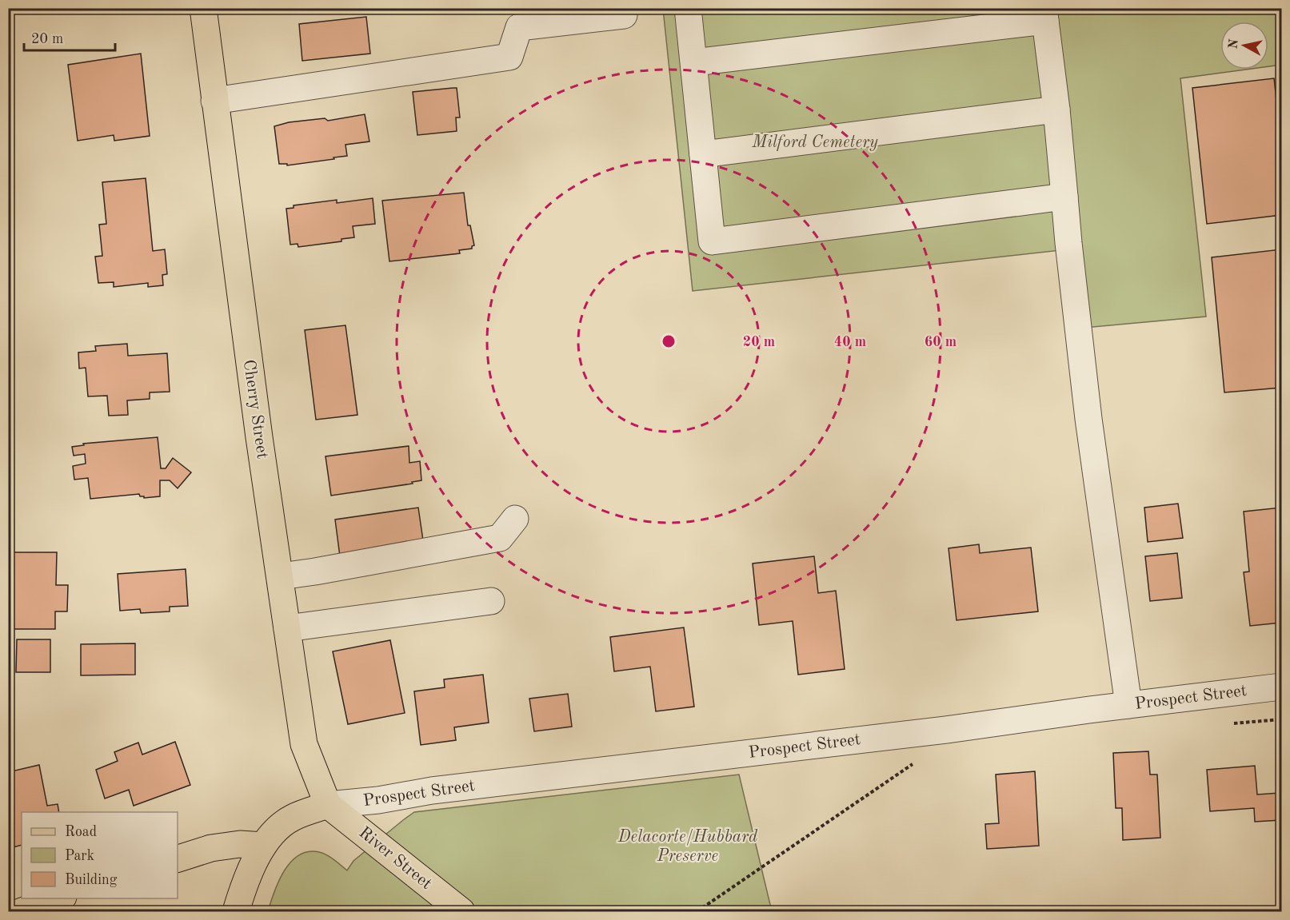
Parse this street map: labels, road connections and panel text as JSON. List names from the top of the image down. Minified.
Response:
{"streets":{"main road":["Cherry Street","River Street"],"street":["Prospect Street"]},"crossings":[["Cherry Street","Prospect Street"],["Cherry Street","River Street"],["Prospect Street","River Street"]],"parks":["Milford Cemetery","Delacorte/Hubbard Preserve"],"legend":["Road","Park","Building"],"scale_bar":"20 m","north":"left","rings":["20 m","40 m","60 m"]}
